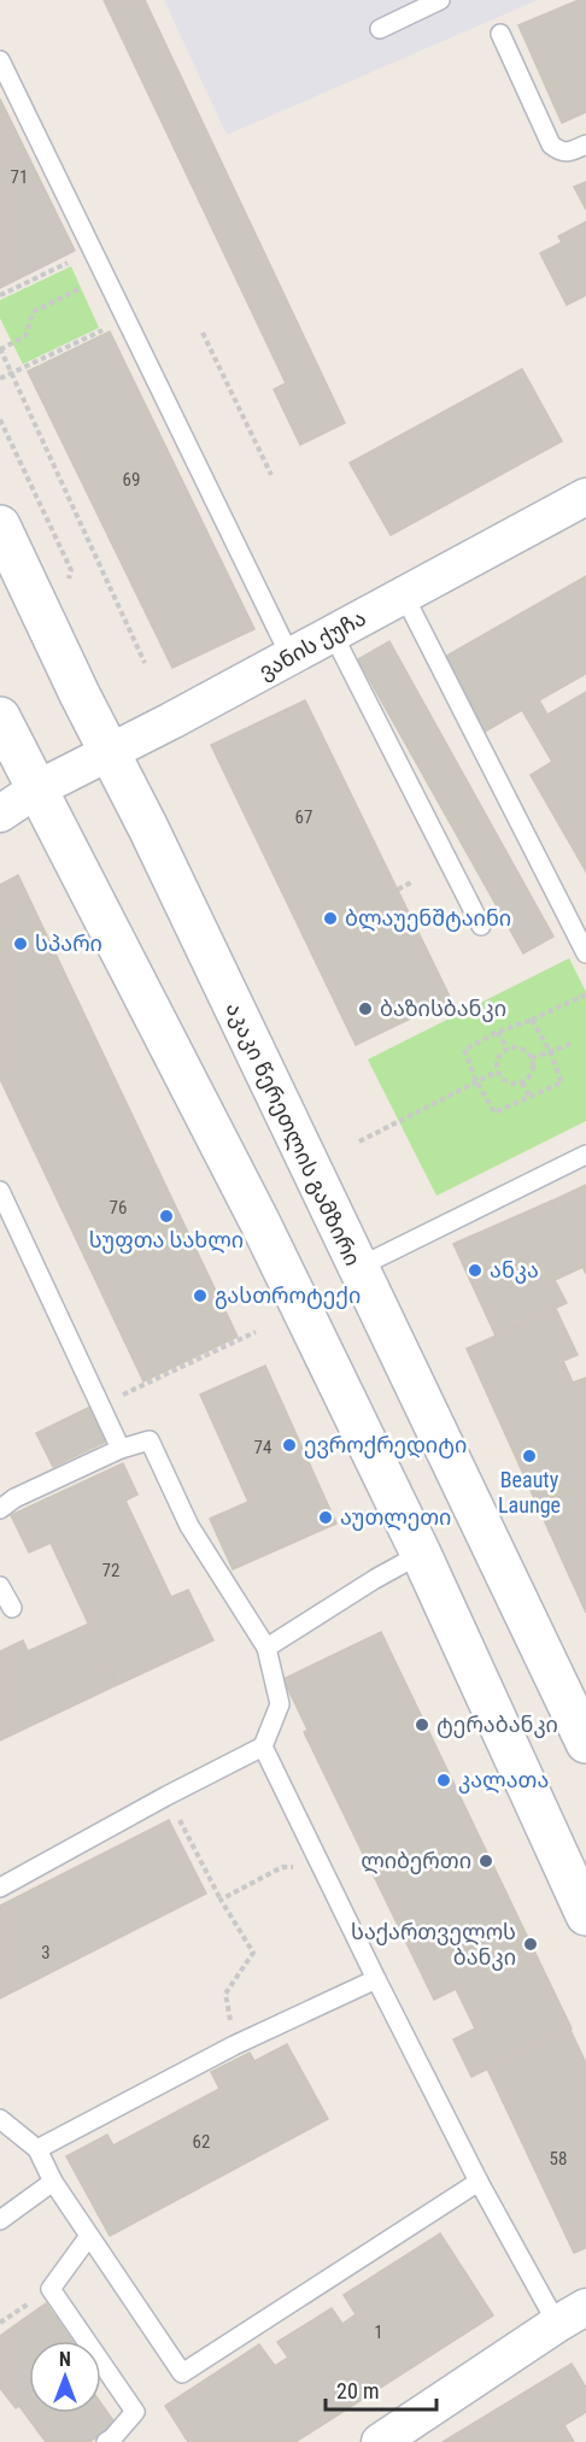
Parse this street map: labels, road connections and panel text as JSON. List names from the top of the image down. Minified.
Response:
{"streets":{"main road":["აკაკი წერეთლის გამზირი"],"street":["ვანის ქუჩა"]},"crossings":[["ვანის ქუჩა","აკაკი წერეთლის გამზირი"]],"places":["ბლაუენშტაინი","სპარი","ბაზისბანკი","სუფთა სახლი","ანკა","გასთროტექი","ევროქრედიტი","Beauty Launge","აუთლეთი","ტერაბანკი","კალათა","ლიბერთი","საქართველოს ბანკი"],"house_numbers":["71","69","67","76","74","72","3","62","58","1"],"scale_bar":"20 m","north":"top"}
